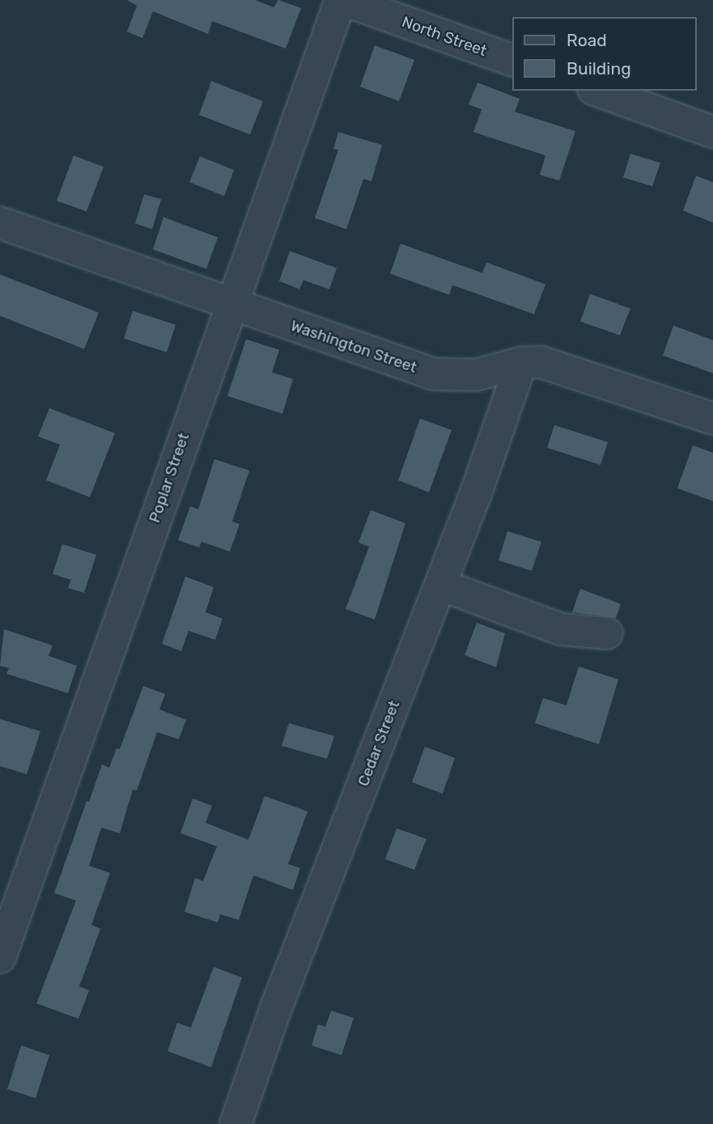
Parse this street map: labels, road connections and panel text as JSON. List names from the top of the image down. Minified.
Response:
{"streets":{"street":["North Street","Washington Street","Poplar Street","Cedar Street"]},"crossings":[["North Street","Poplar Street"],["Washington Street","Poplar Street"],["Washington Street","Cedar Street"]],"legend":["Road","Building"]}
